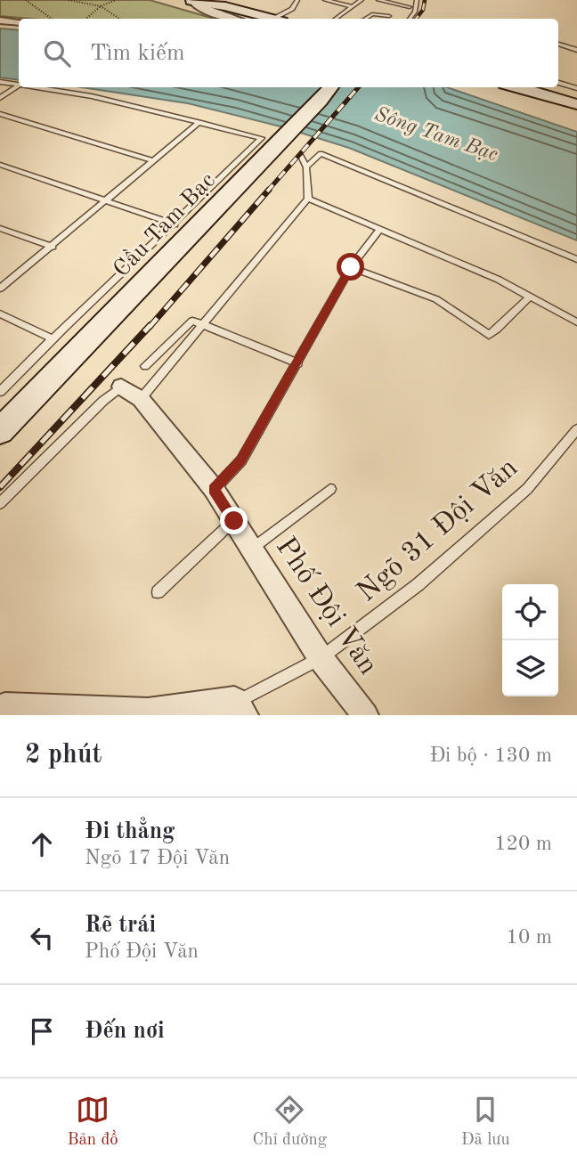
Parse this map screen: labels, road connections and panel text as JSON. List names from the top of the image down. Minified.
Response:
{"streets":{"main road":["Cầu Tam Bạc"],"street":["Phố Đội Văn"],"lane":["Ngõ 31 Đội Văn"]},"crossings":[["Ngõ 31 Đội Văn","Phố Đội Văn"]],"water":["Sông Tam Bạc"],"page":{"search":"Tìm kiếm","heading":["2 phút","Đi bộ · 130 m"],"list":[["Đi thẳng","Ngõ 17 Đội Văn","120 m"],["Rẽ trái","Phố Đội Văn","10 m"],"Đến nơi"],"nav":["Bản đồ","Chỉ đường","Đã lưu"]}}
